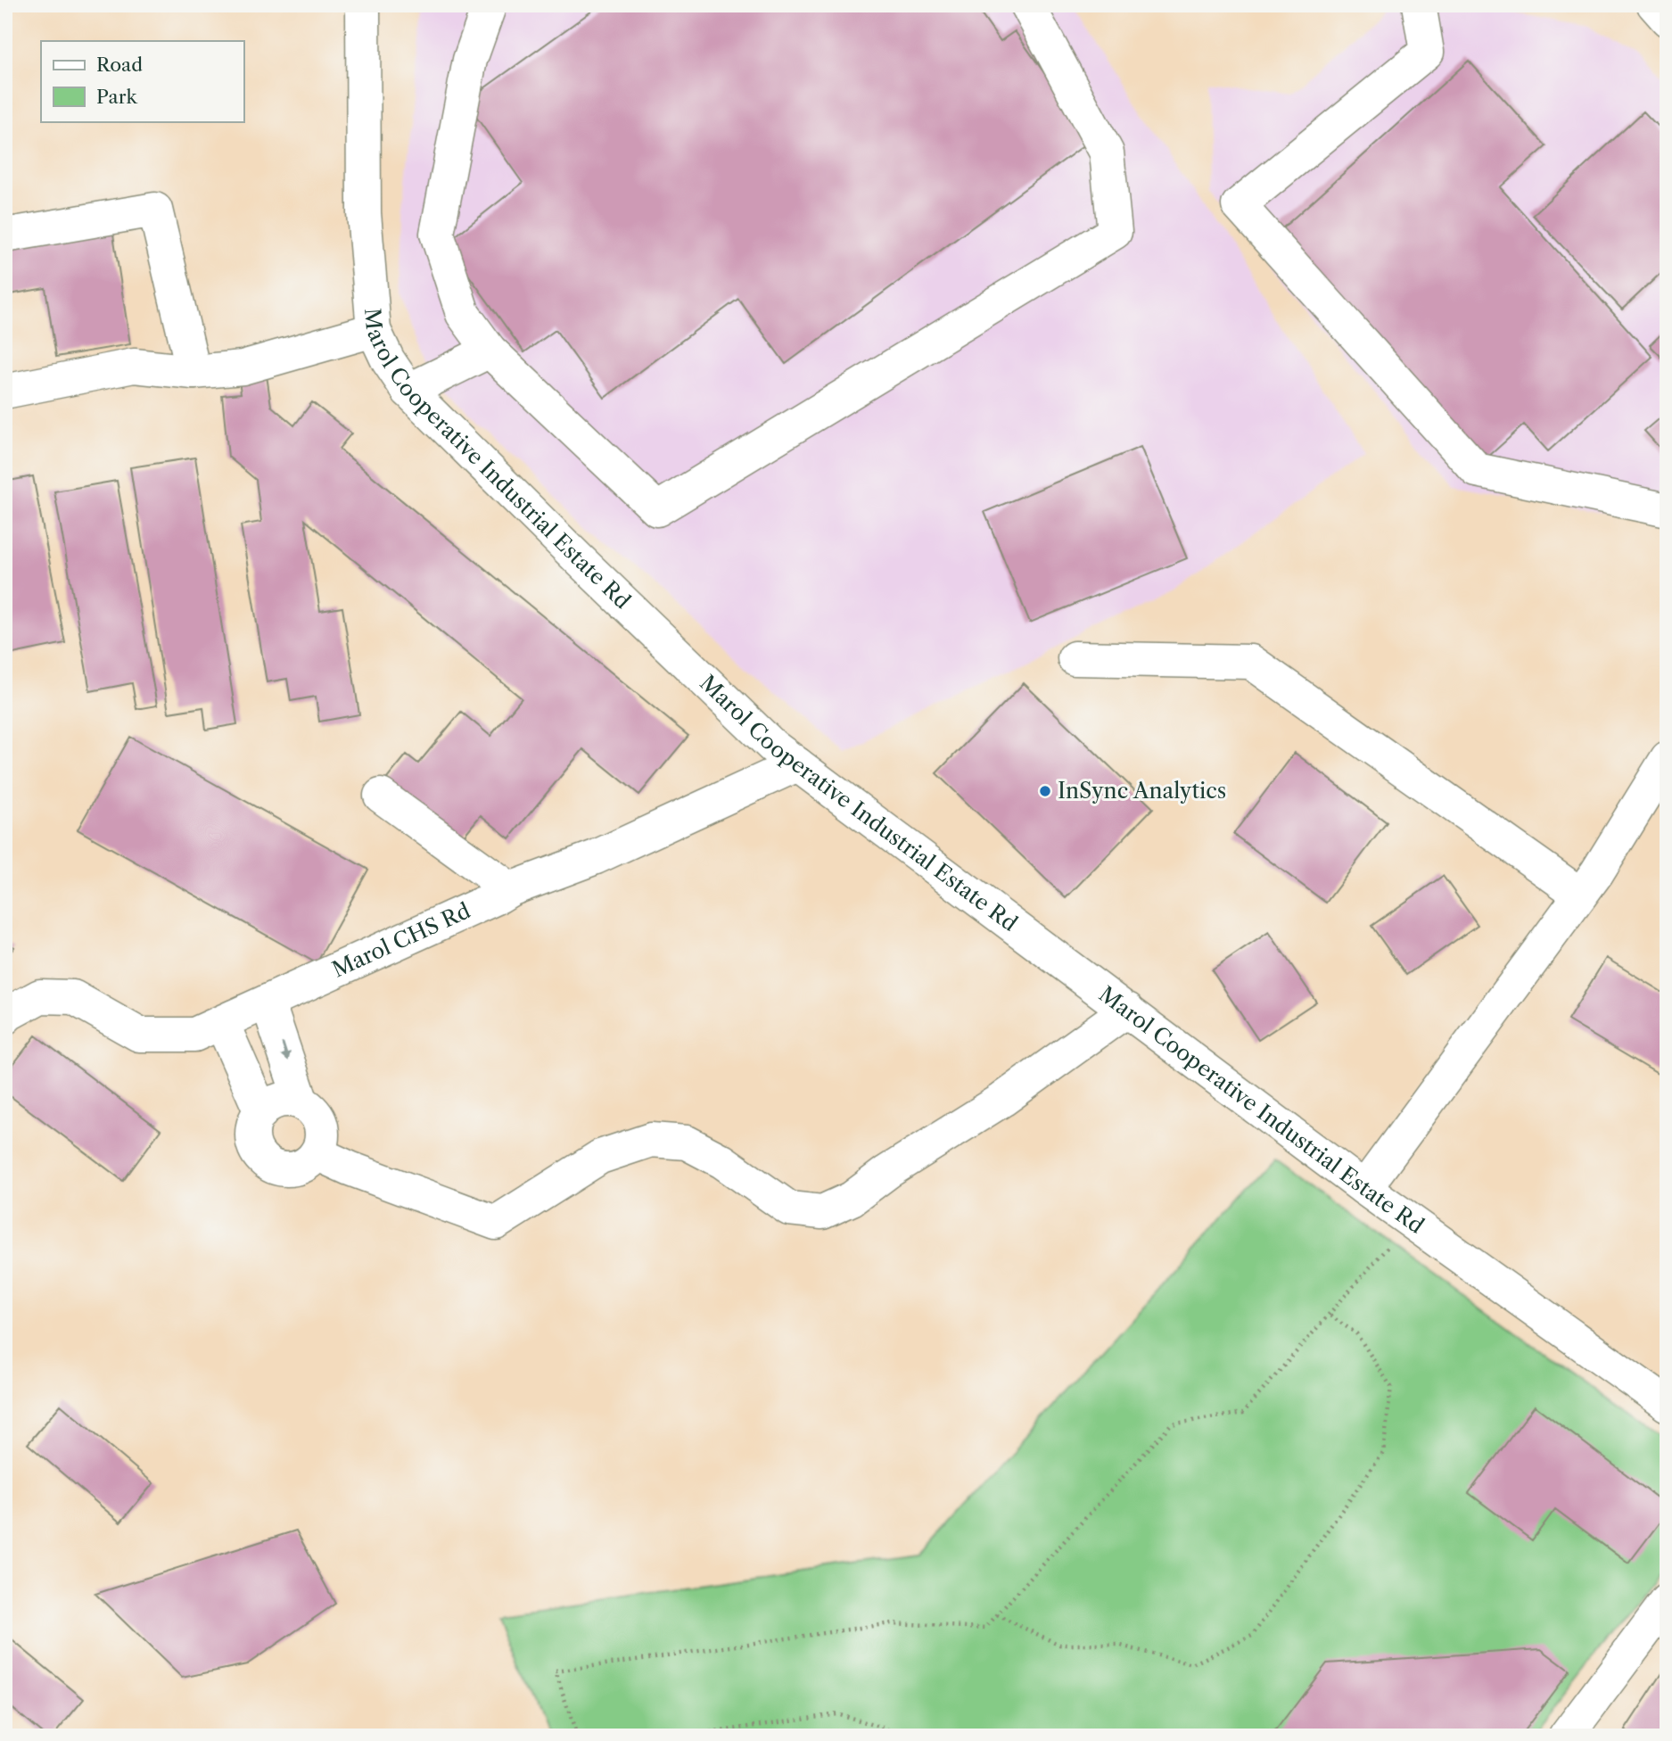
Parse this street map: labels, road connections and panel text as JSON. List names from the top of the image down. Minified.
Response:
{"streets":{"street":["Marol Cooperative Industrial Estate Rd","Marol CHS Rd"]},"crossings":[["Marol Cooperative Industrial Estate Rd","Marol CHS Rd"]],"places":["InSync Analytics"],"legend":["Road","Park"]}
